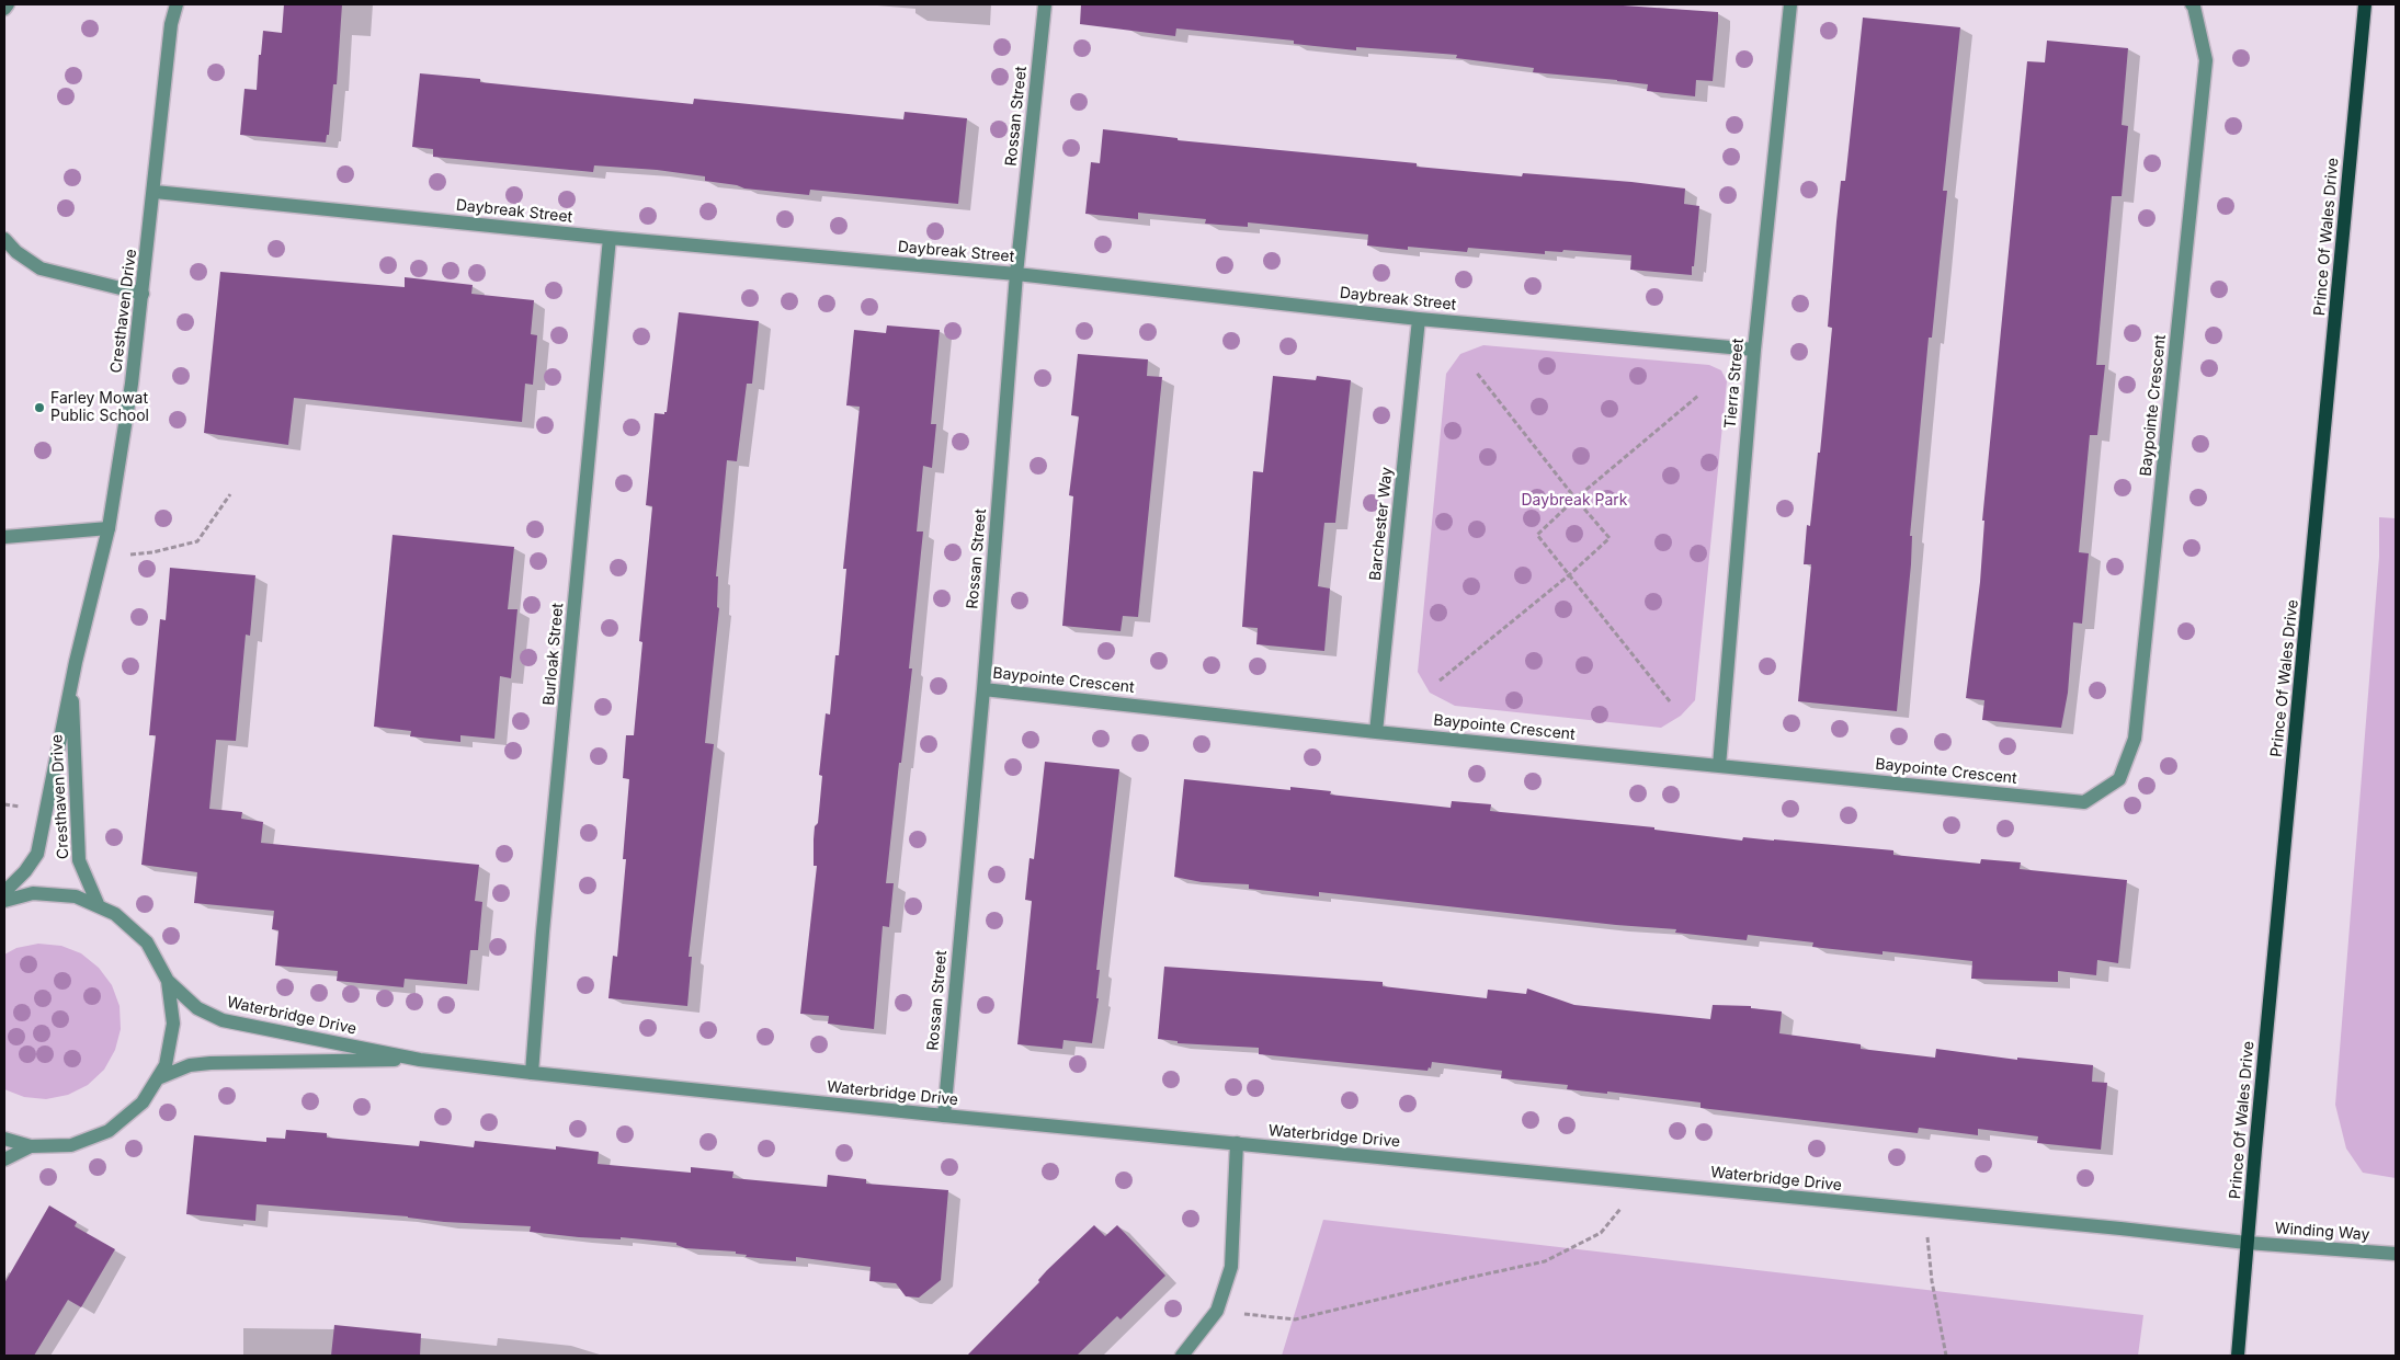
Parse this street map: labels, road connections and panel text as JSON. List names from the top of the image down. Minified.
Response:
{"streets":{"main road":["Prince Of Wales Drive"],"street":["Rossan Street","Daybreak Street","Cresthaven Drive","Tierra Street","Baypointe Crescent","Barchester Way","Burloak Street","Waterbridge Drive","Winding Way"]},"crossings":[["Rossan Street","Daybreak Street"],["Rossan Street","Baypointe Crescent"],["Rossan Street","Waterbridge Drive"],["Daybreak Street","Cresthaven Drive"],["Daybreak Street","Tierra Street"],["Daybreak Street","Barchester Way"],["Daybreak Street","Burloak Street"],["Prince Of Wales Drive","Waterbridge Drive"],["Prince Of Wales Drive","Winding Way"],["Tierra Street","Baypointe Crescent"],["Baypointe Crescent","Barchester Way"],["Burloak Street","Waterbridge Drive"],["Waterbridge Drive","Winding Way"]],"parks":["Daybreak Park"],"places":["Farley Mowat Public School"]}
